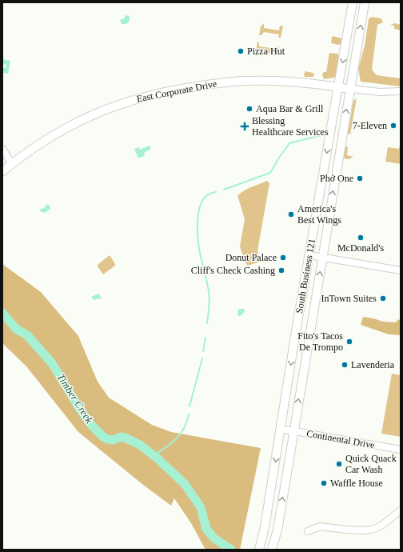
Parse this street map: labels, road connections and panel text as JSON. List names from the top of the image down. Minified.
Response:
{"streets":{"main road":["East Corporate Drive","South Business 121"],"street":["Continental Drive"]},"crossings":[["East Corporate Drive","South Business 121"],["South Business 121","Continental Drive"]],"water":["Timber Creek"],"places":{"other":["Pizza Hut","Aqua Bar & Grill","7-Eleven","Phở One","America's Best Wings","McDonald's","Donut Palace","Cliff's Check Cashing","InTown Suites","Fito's Tacos De Trompo","Lavenderia","Quick Quack Car Wash","Waffle House"],"health":["Blessing Healthcare Services"]}}
